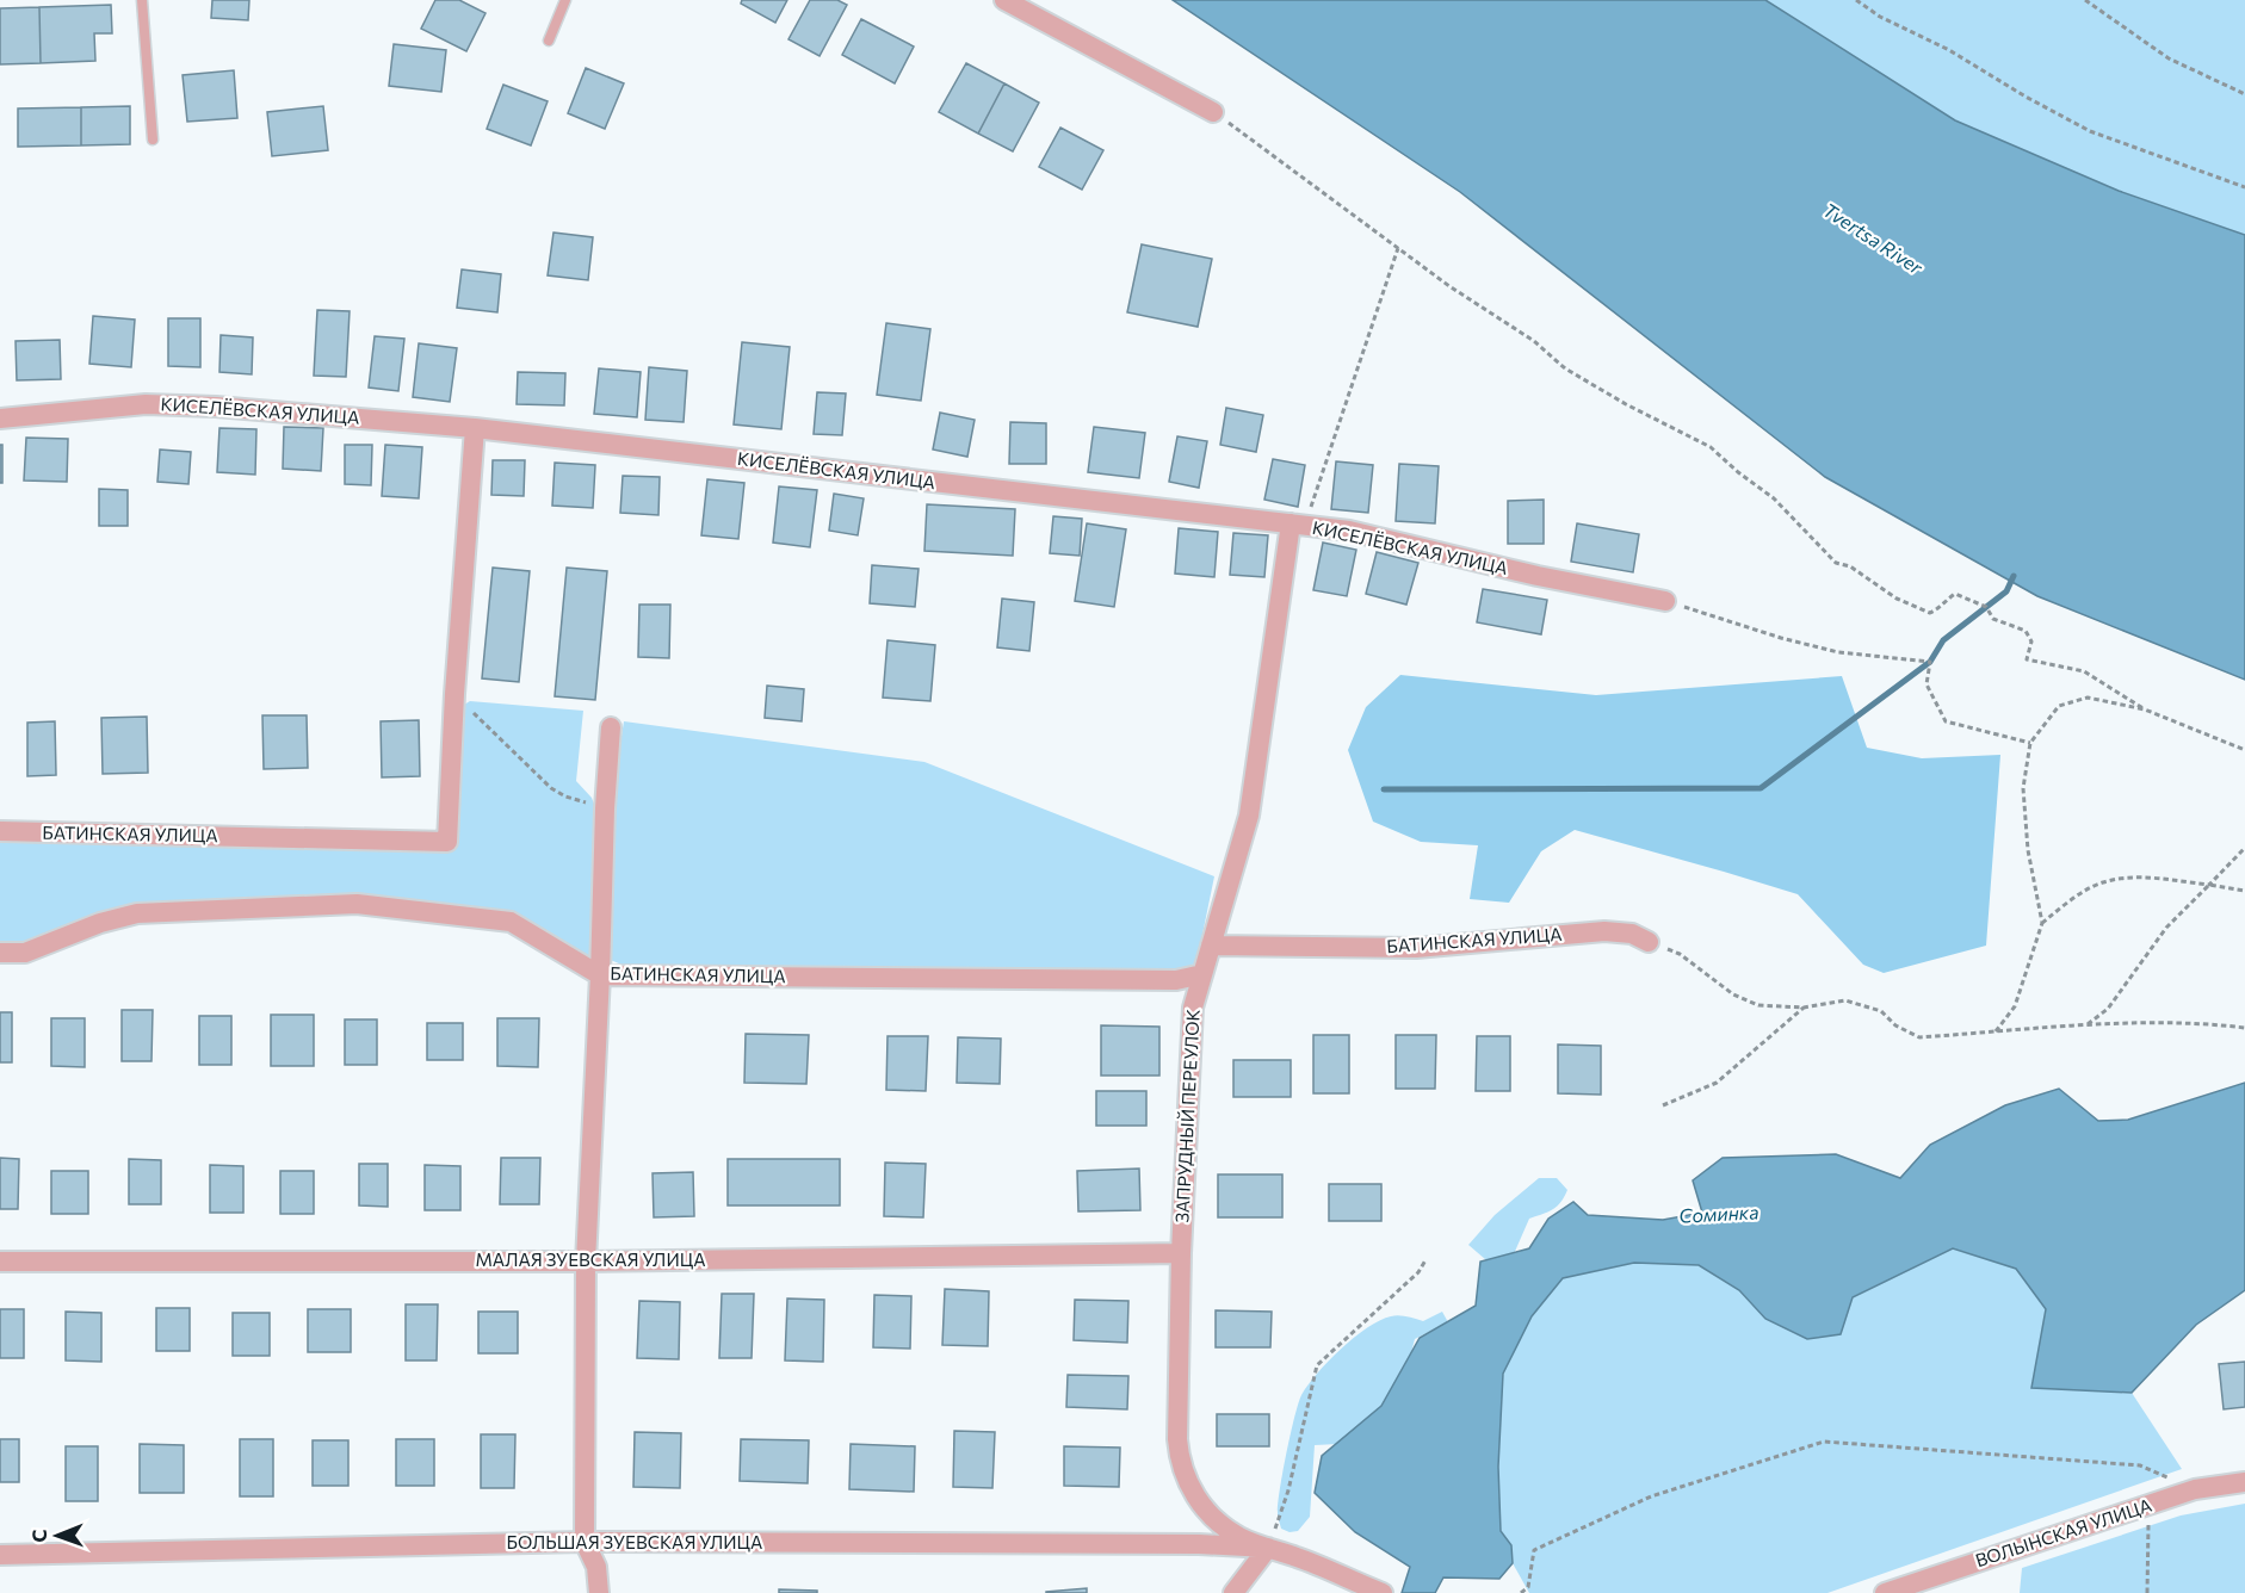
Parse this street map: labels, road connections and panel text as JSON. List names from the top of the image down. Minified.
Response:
{"streets":{"street":["КИСЕЛЁВСКАЯ УЛИЦА","БАТИНСКАЯ УЛИЦА","ЗАПРУДНЫЙ ПЕРЕУЛОК","МАЛАЯ ЗУЕВСКАЯ УЛИЦА","ВОЛЫНСКАЯ УЛИЦА","БОЛЬШАЯ ЗУЕВСКАЯ УЛИЦА"]},"crossings":[["КИСЕЛЁВСКАЯ УЛИЦА","БАТИНСКАЯ УЛИЦА"],["КИСЕЛЁВСКАЯ УЛИЦА","ЗАПРУДНЫЙ ПЕРЕУЛОК"],["БАТИНСКАЯ УЛИЦА","ЗАПРУДНЫЙ ПЕРЕУЛОК"],["ЗАПРУДНЫЙ ПЕРЕУЛОК","МАЛАЯ ЗУЕВСКАЯ УЛИЦА"],["ЗАПРУДНЫЙ ПЕРЕУЛОК","БОЛЬШАЯ ЗУЕВСКАЯ УЛИЦА"]],"water":["Tvertsa River","Соминка"],"north":"left"}
